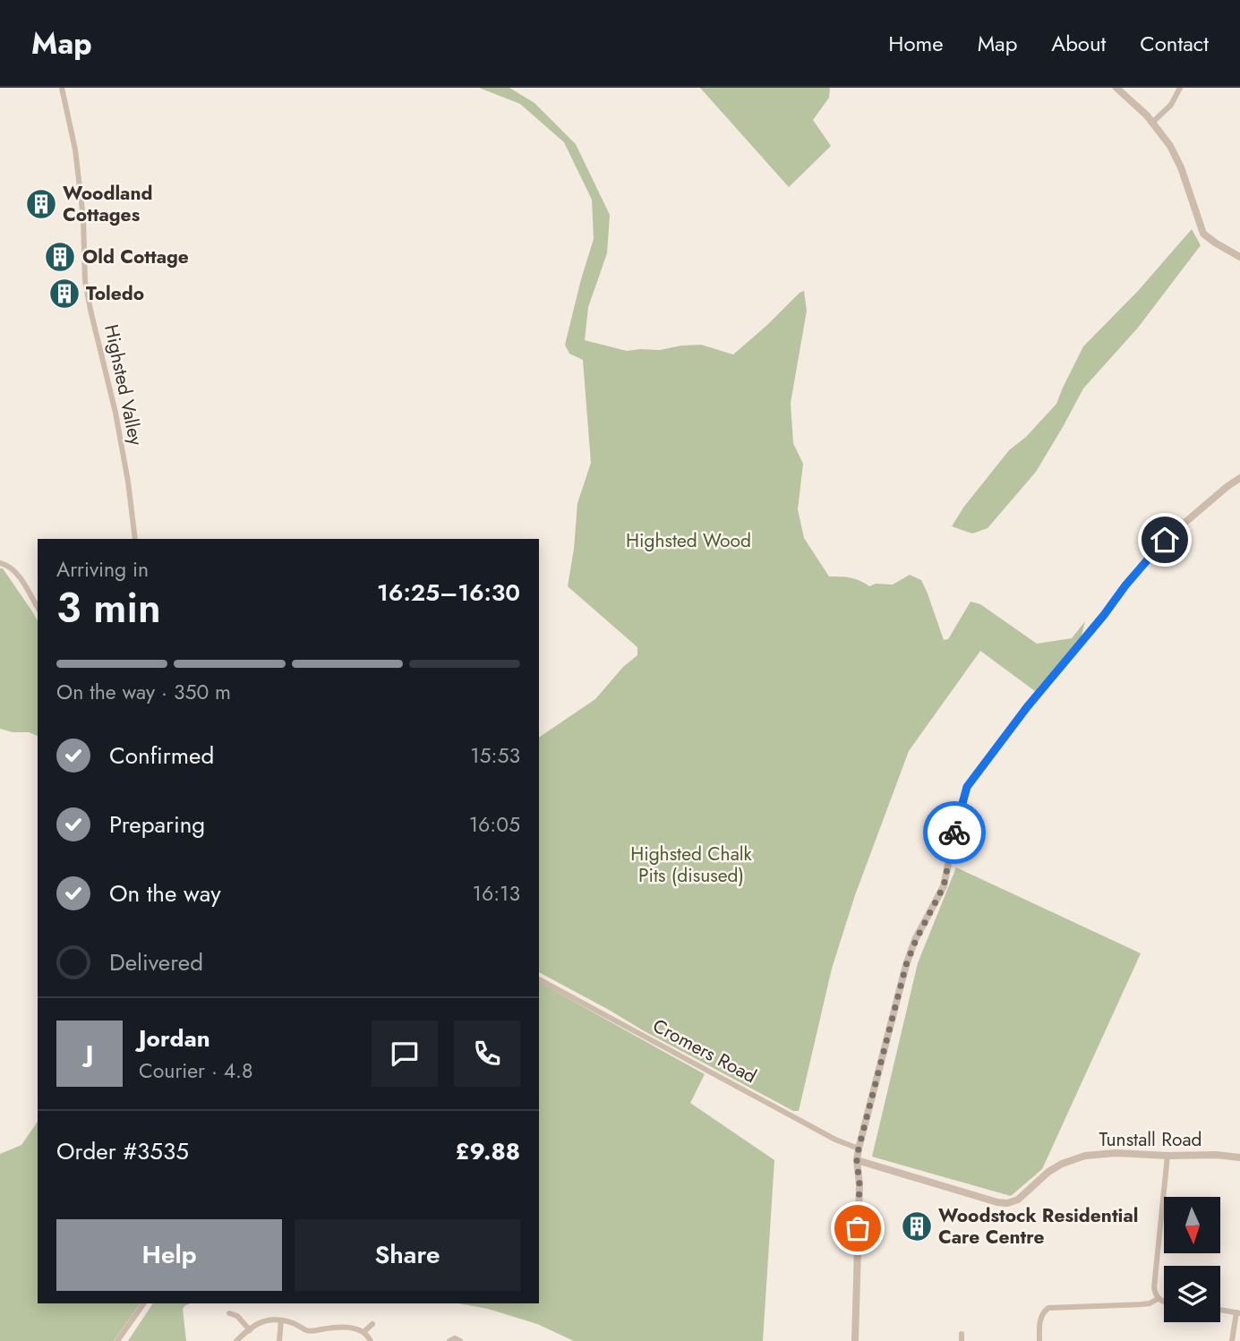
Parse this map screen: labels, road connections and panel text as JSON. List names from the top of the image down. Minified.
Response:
{"streets":{"street":["Highsted Valley","Cromers Road","Tunstall Road"]},"parks":["Highsted Wood","Highsted Chalk Pits (disused)"],"places":{"building":["Woodland Cottages","Old Cottage","Toledo","Woodstock Residential Care Centre"]},"north":"bottom","page":{"header":"Map","nav":["Home","Map","About","Contact"],"heading":["3 min","Arriving in","16:25–16:30"],"panel":["Jordan","Courier · 4.8","Order #3535","£9.88"],"bar":"On the way · 350 m","list":[["Confirmed","15:53"],["Preparing","16:05"],["On the way","16:13"],"Delivered"],"round":"J","buttons":["Help","Share"]}}
